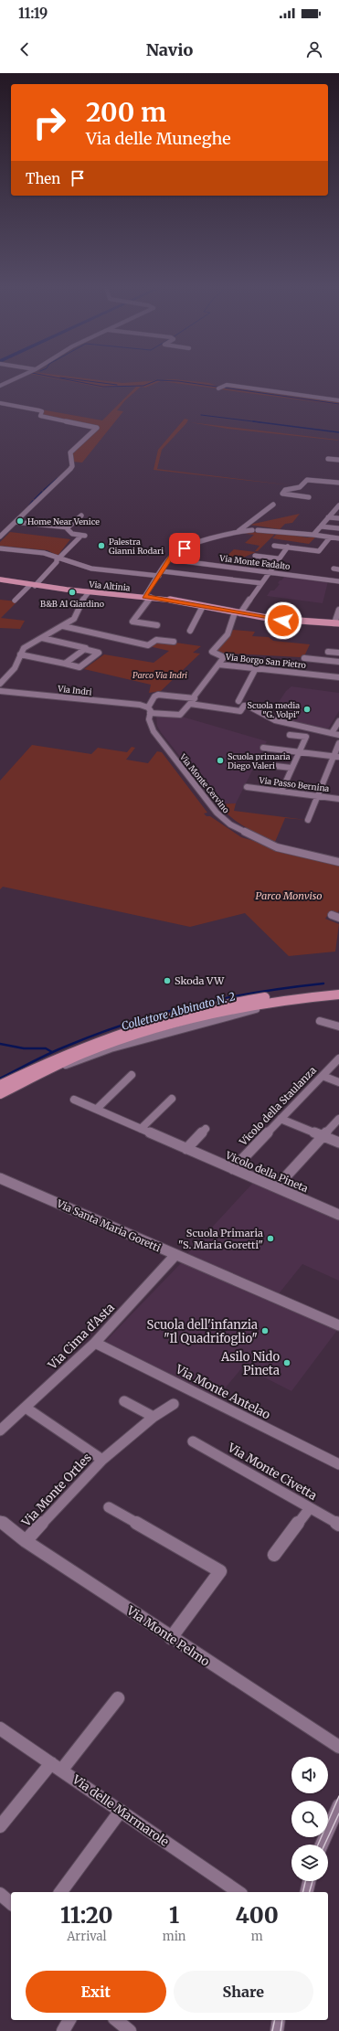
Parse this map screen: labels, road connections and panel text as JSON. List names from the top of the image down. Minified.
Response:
{"streets":{"main road":["Via Altinia"],"street":["Via Monte Fadalto","Via Borgo San Pietro","Via Indri","Via Monte Cervino","Via Passo Bernina","Vicolo della Staulanza","Vicolo della Pineta","Via Santa Maria Goretti","Via Cima d'Asta","Via Monte Antelao","Via Monte Civetta","Via Monte Ortles","Via Monte Pelmo","Via delle Marmarole"]},"crossings":[["Via Altinia","Via Borgo San Pietro"],["Via Indri","Via Monte Cervino"],["Vicolo della Staulanza","Vicolo della Pineta"],["Via Santa Maria Goretti","Via Cima d'Asta"],["Via Cima d'Asta","Via Monte Antelao"],["Via Cima d'Asta","Via Monte Ortles"],["Via Monte Ortles","Via Monte Pelmo"]],"water":["Collettore Abbinato N. 2"],"parks":["Parco Via Indri","Parco Monviso"],"places":["Home Near Venice","Palestra Gianni Rodari","B&B Al Giardino","Scuola media \"G. Volpi\"","Scuola primaria Diego Valeri","Skoda VW","Scuola Primaria \"S. Maria Goretti\"","Scuola dell'infanzia \"Il Quadrifoglio\"","Asilo Nido Pineta"],"page":{"status":"11:19","header":"Navio","turn":["200 m","Via delle Muneghe"],"then":"Then","eta":["11:20","Arrival","1","min","400","m"],"buttons":["Exit","Share"]}}
